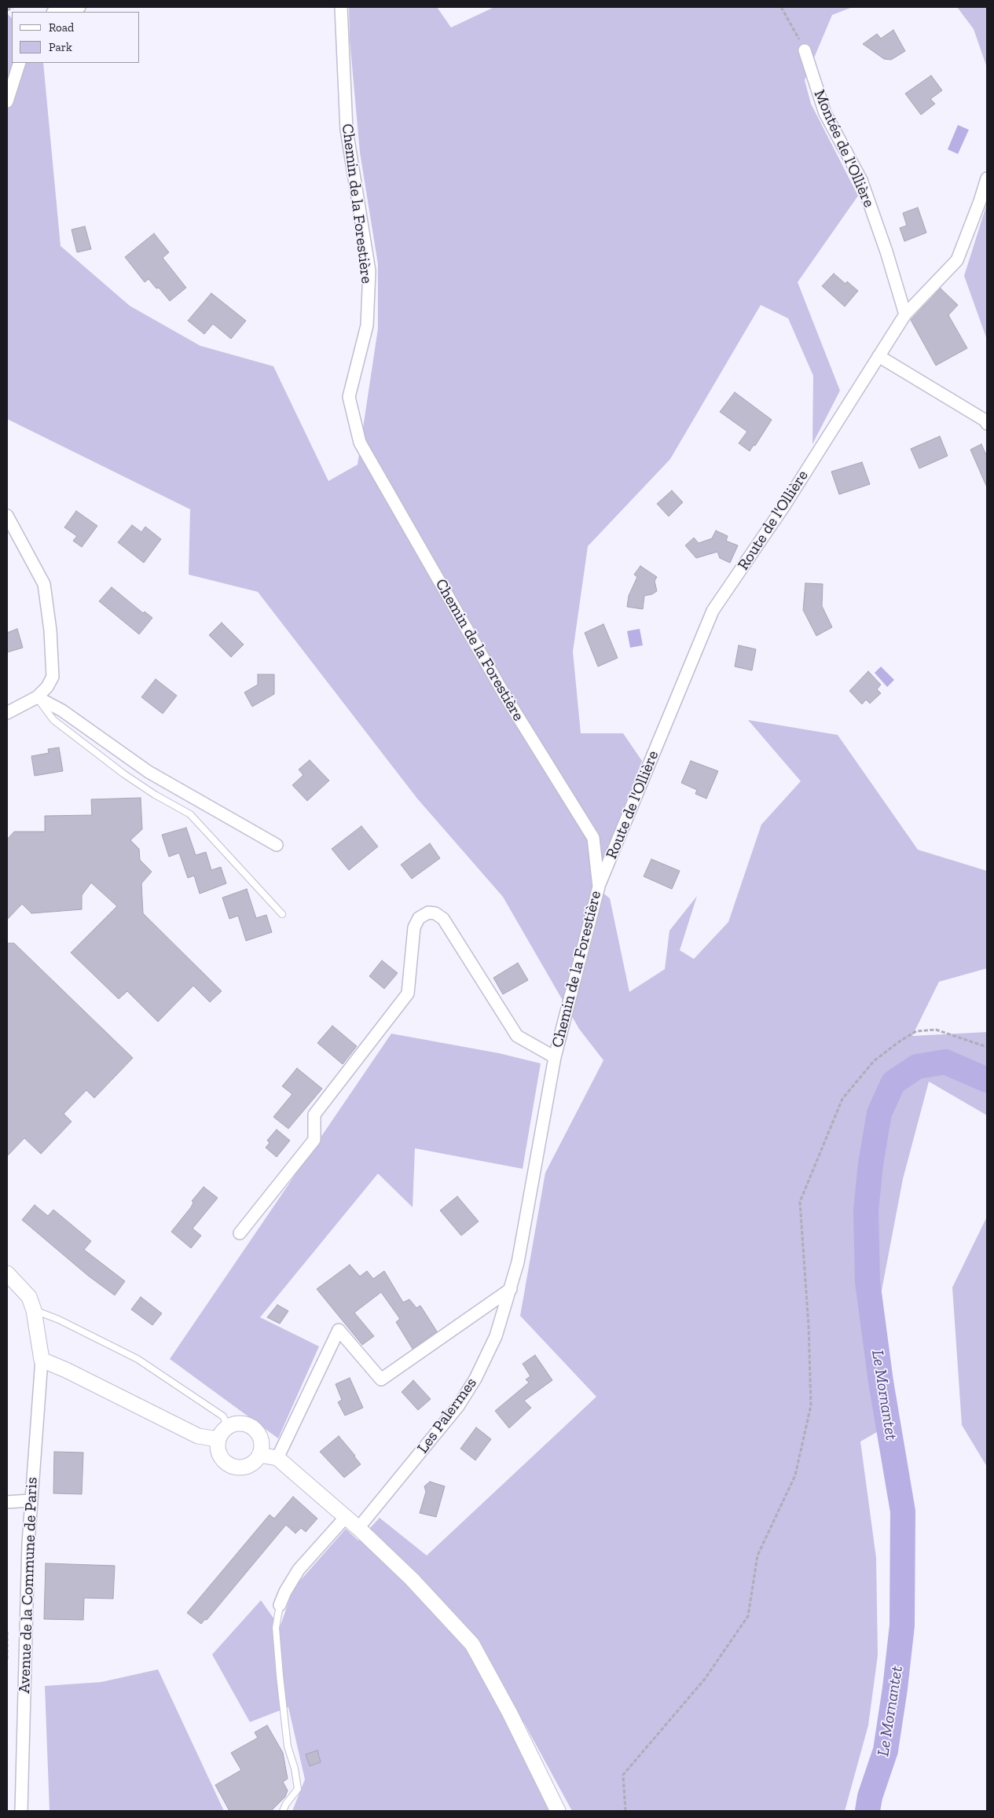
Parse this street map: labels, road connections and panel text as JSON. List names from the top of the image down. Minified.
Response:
{"streets":{"street":["Montée de l'Ollière","Chemin de la Forestière","Route de l'Ollière","Les Palermes","Avenue de la Commune de Paris"]},"crossings":[["Montée de l'Ollière","Route de l'Ollière"],["Chemin de la Forestière","Route de l'Ollière"],["Chemin de la Forestière","Les Palermes"]],"water":["Le Mornantet"],"legend":["Road","Park"]}
